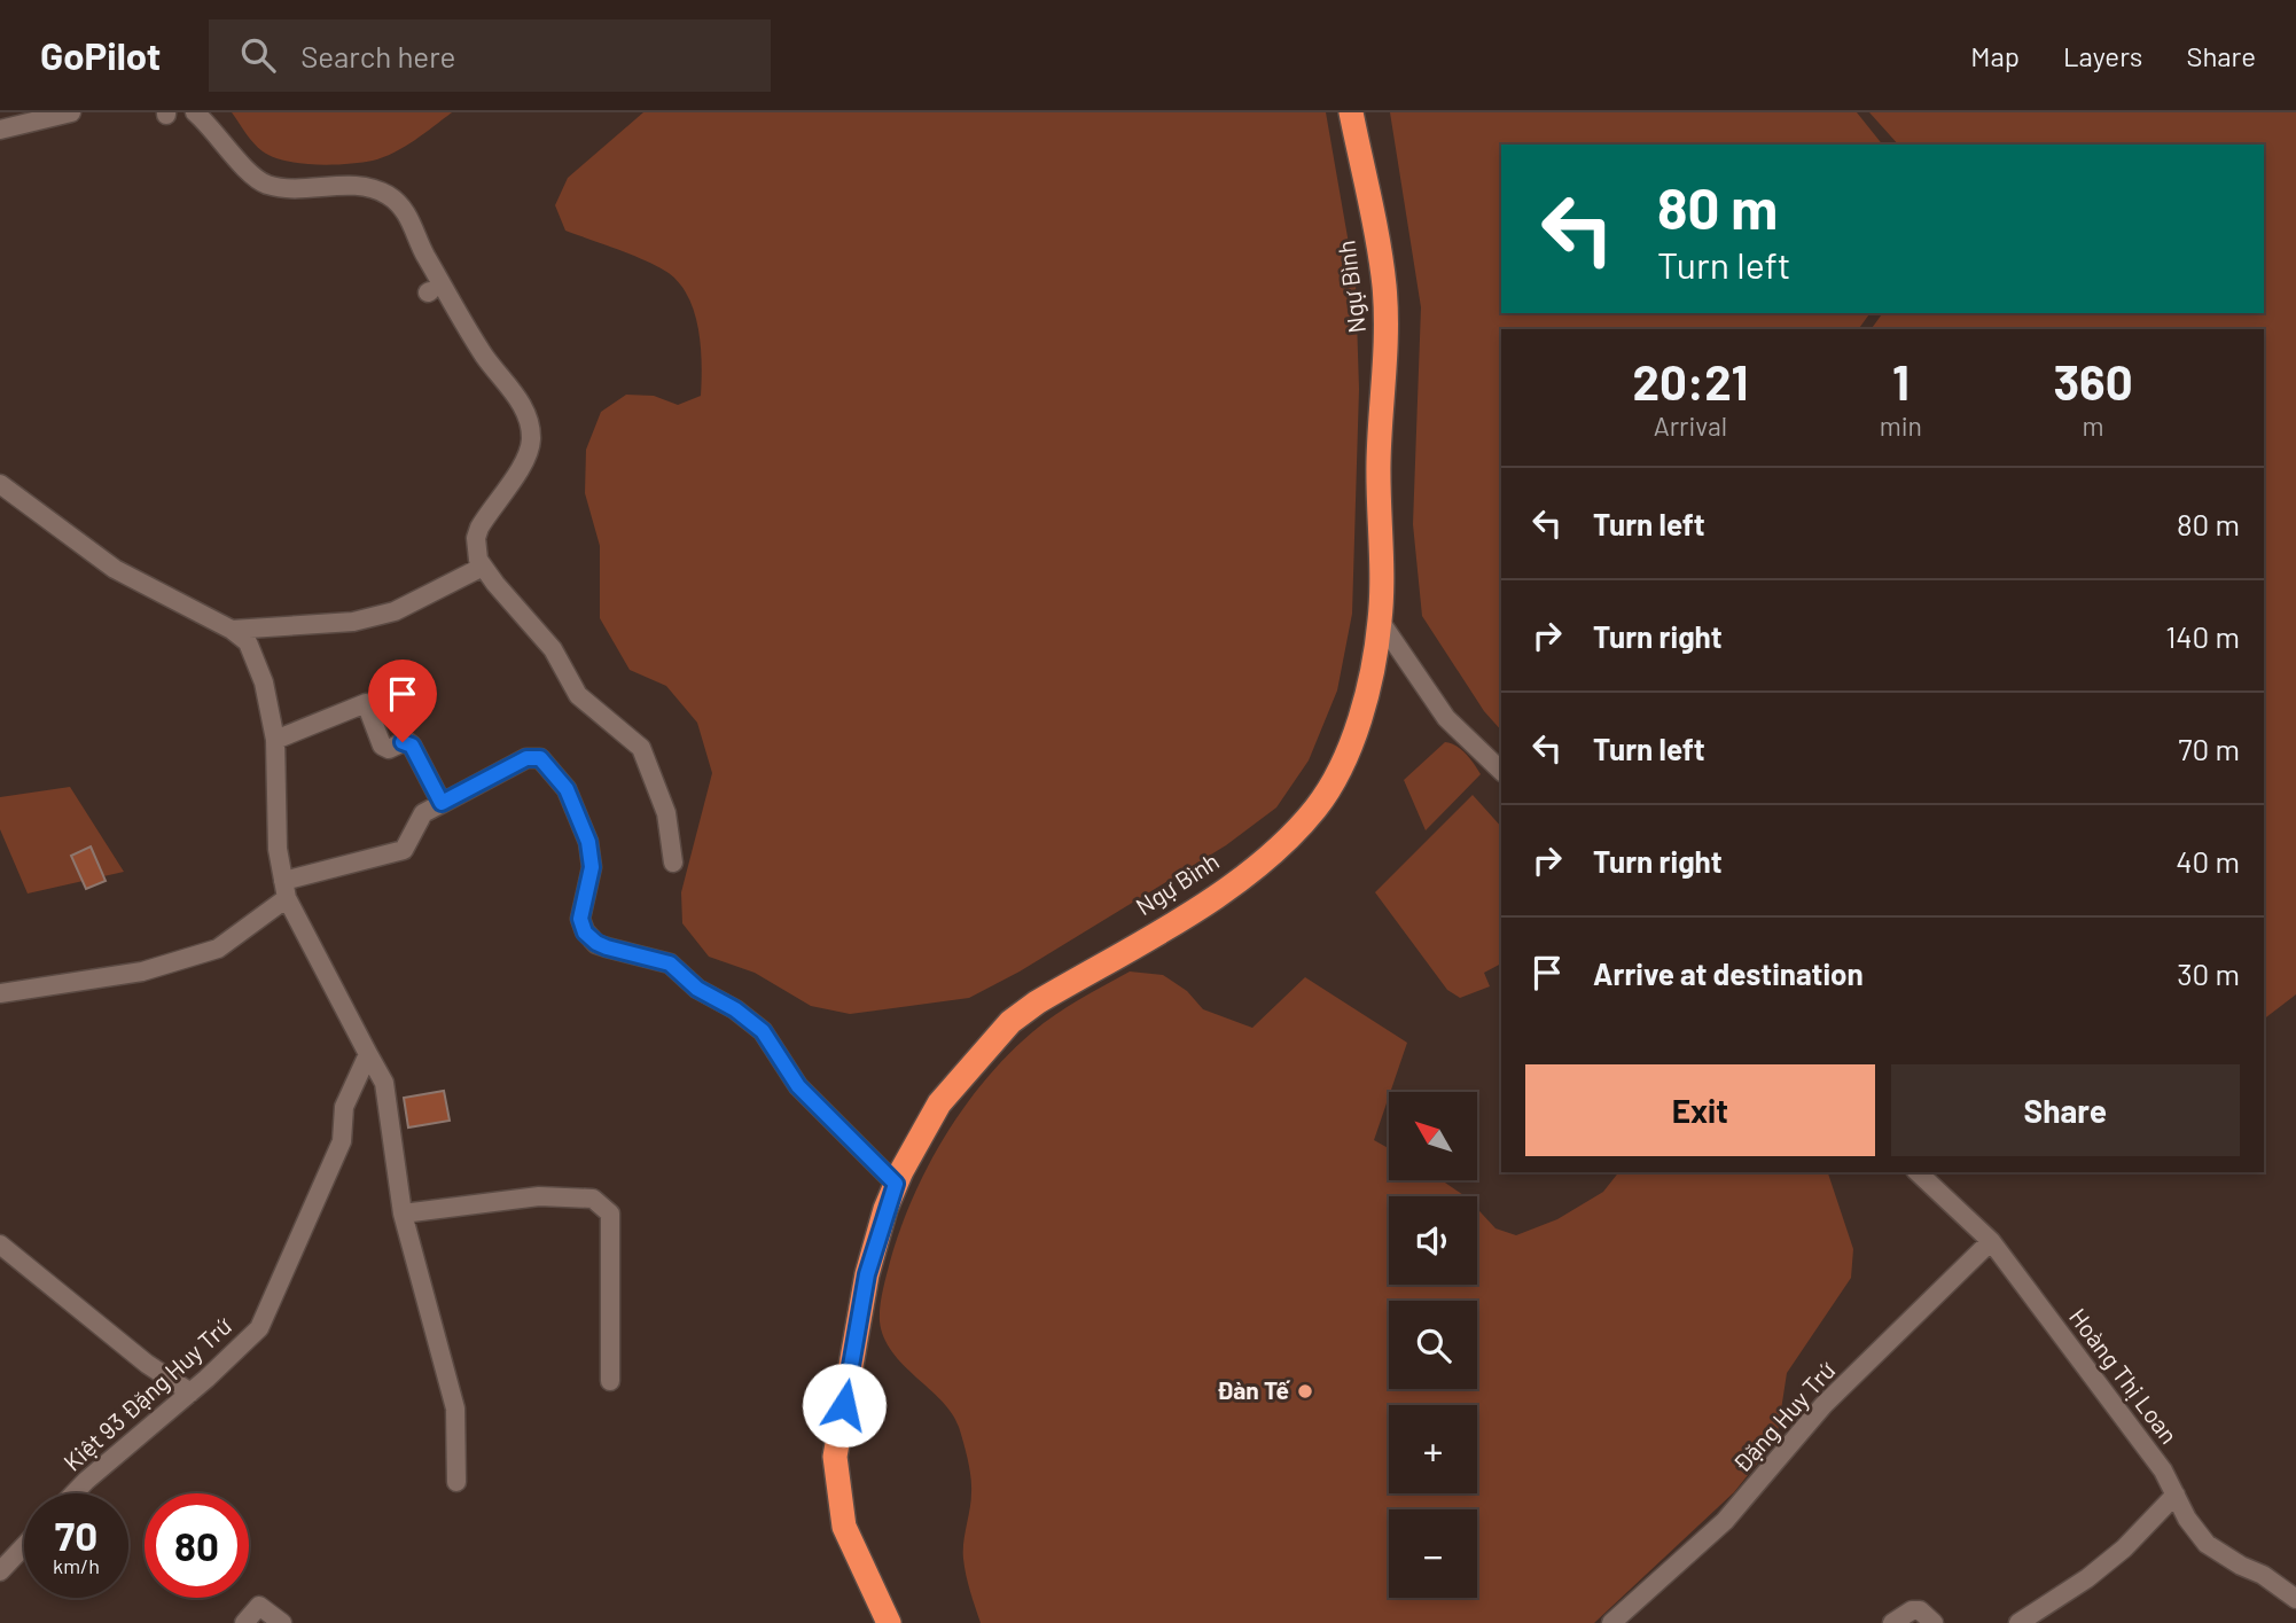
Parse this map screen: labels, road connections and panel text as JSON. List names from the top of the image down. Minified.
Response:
{"streets":{"highway":["Ngự Bình"],"street":["Hoàng Thị Loan","Kiệt 93 Đặng Huy Trứ","Đặng Huy Trứ"]},"crossings":[["Hoàng Thị Loan","Đặng Huy Trứ"]],"places":["Đàn Tế"],"north":"top left","page":{"header":"GoPilot","search":"Search here","nav":["Map","Layers","Share"],"turn":["80 m","Turn left"],"eta":["20:21","Arrival","1","min","360","m"],"list":[{"name":"Turn left","value":"80 m"},{"name":"Turn right","value":"140 m"},{"name":"Turn left","value":"70 m"},{"name":"Turn right","value":"40 m"},{"name":"Arrive at destination","value":"30 m"}],"buttons":["Exit","Share"],"map_buttons":["+","−"],"speed":"70 km/h","limit":"80"}}
